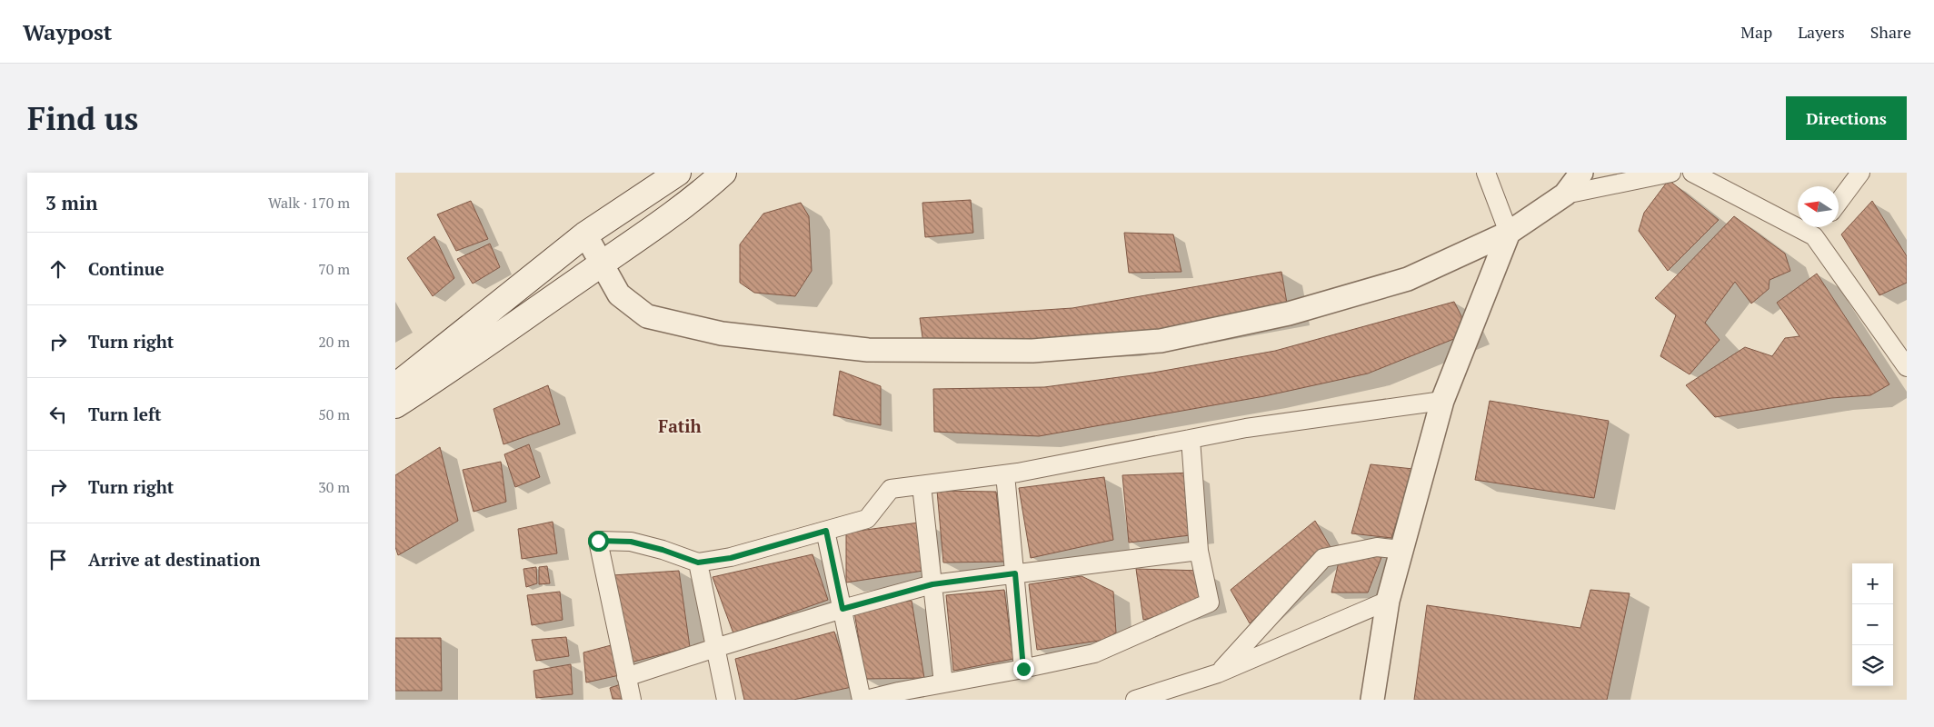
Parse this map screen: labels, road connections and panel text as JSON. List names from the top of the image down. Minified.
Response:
{"districts":["Fatih"],"north":"left","page":{"header":"Waypost","nav":["Map","Layers","Share"],"buttons":"Directions","title":"Find us","heading":["3 min","Walk · 170 m"],"list":[["Continue","70 m"],["Turn right","20 m"],["Turn left","50 m"],["Turn right","30 m"],"Arrive at destination"],"map_buttons":["+","−"]}}
